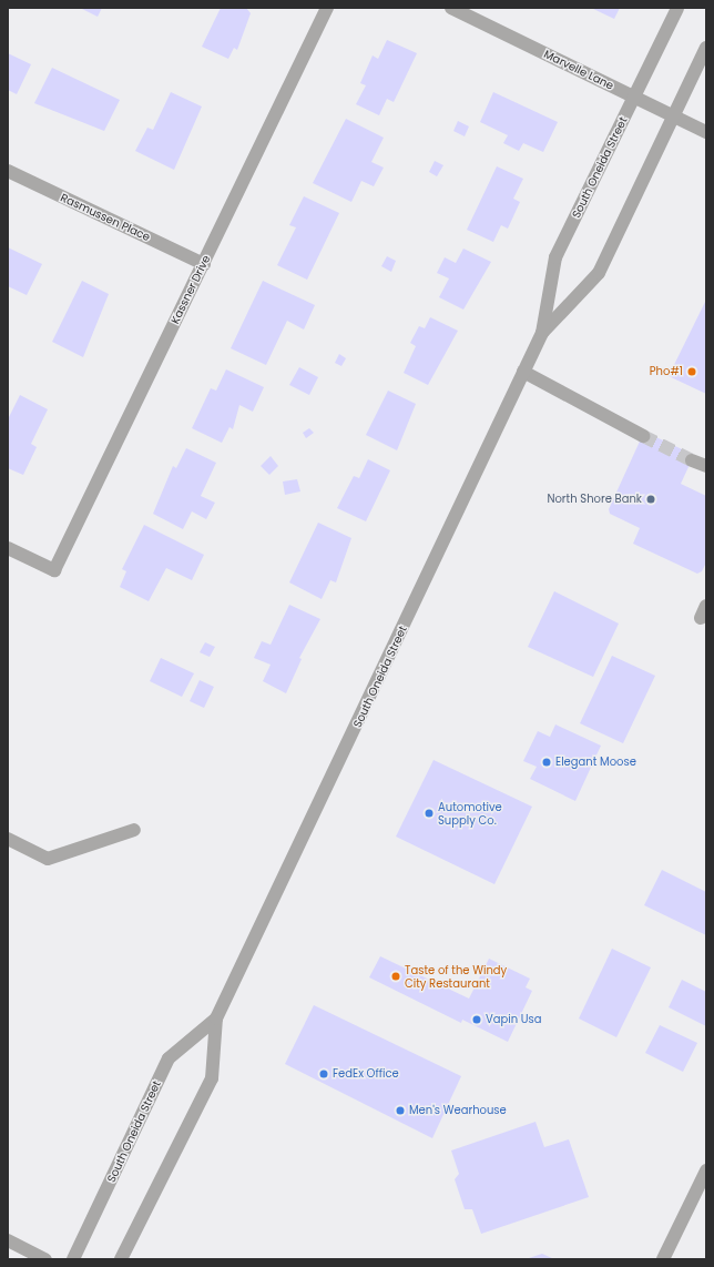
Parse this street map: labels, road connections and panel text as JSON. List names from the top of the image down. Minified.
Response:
{"streets":{"street":["Marvelle Lane","South Oneida Street","Rasmussen Place","Kassner Drive"]},"crossings":[["Marvelle Lane","South Oneida Street"],["Rasmussen Place","Kassner Drive"]],"places":["Pho#1","North Shore Bank","Elegant Moose","Automotive Supply Co.","Taste of the Windy City Restaurant","Vapin Usa","FedEx Office","Men's Wearhouse"]}
